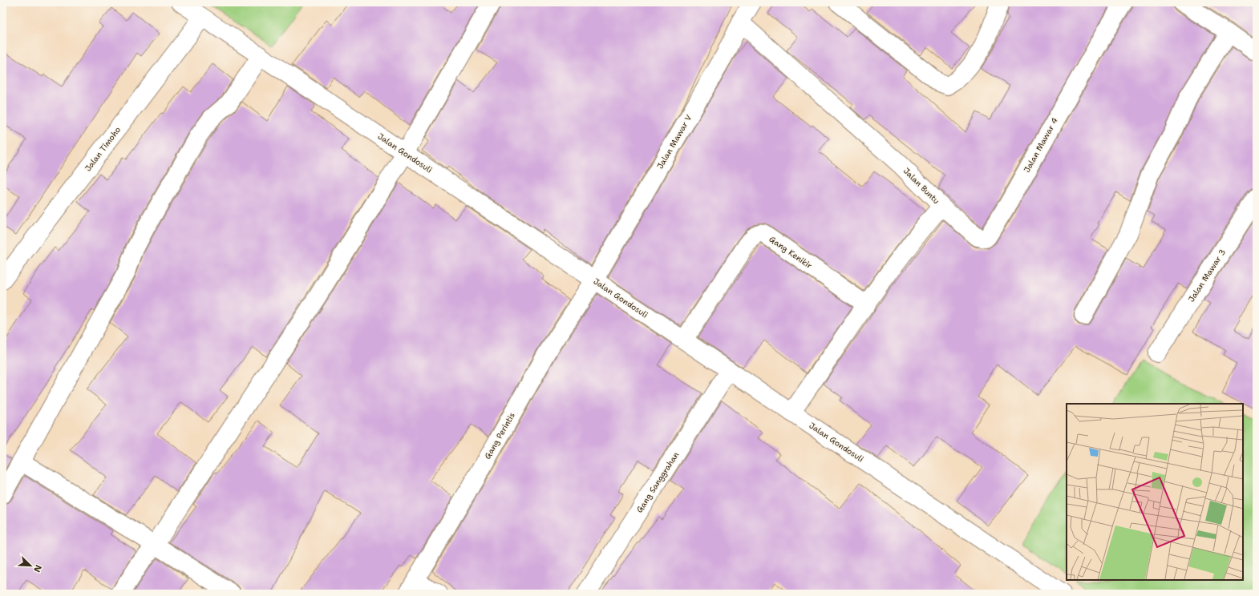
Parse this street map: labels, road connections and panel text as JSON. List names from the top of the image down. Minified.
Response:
{"streets":{"street":["Jalan Mawar V","Jalan Mawar 4","Jalan Timoho","Jalan Gondosuli","Jalan Buntu","Gang Kenikir","Jalan Mawar 3","Gang Perintis","Gang Sanggrahan"]},"crossings":[["Jalan Mawar V","Jalan Gondosuli"],["Jalan Mawar V","Jalan Buntu"],["Jalan Mawar V","Gang Perintis"],["Jalan Mawar 4","Jalan Buntu"],["Jalan Timoho","Jalan Gondosuli"],["Jalan Gondosuli","Jalan Buntu"],["Jalan Gondosuli","Gang Kenikir"],["Jalan Gondosuli","Gang Perintis"],["Jalan Gondosuli","Gang Sanggrahan"],["Jalan Buntu","Gang Kenikir"]],"north":"bottom right"}
